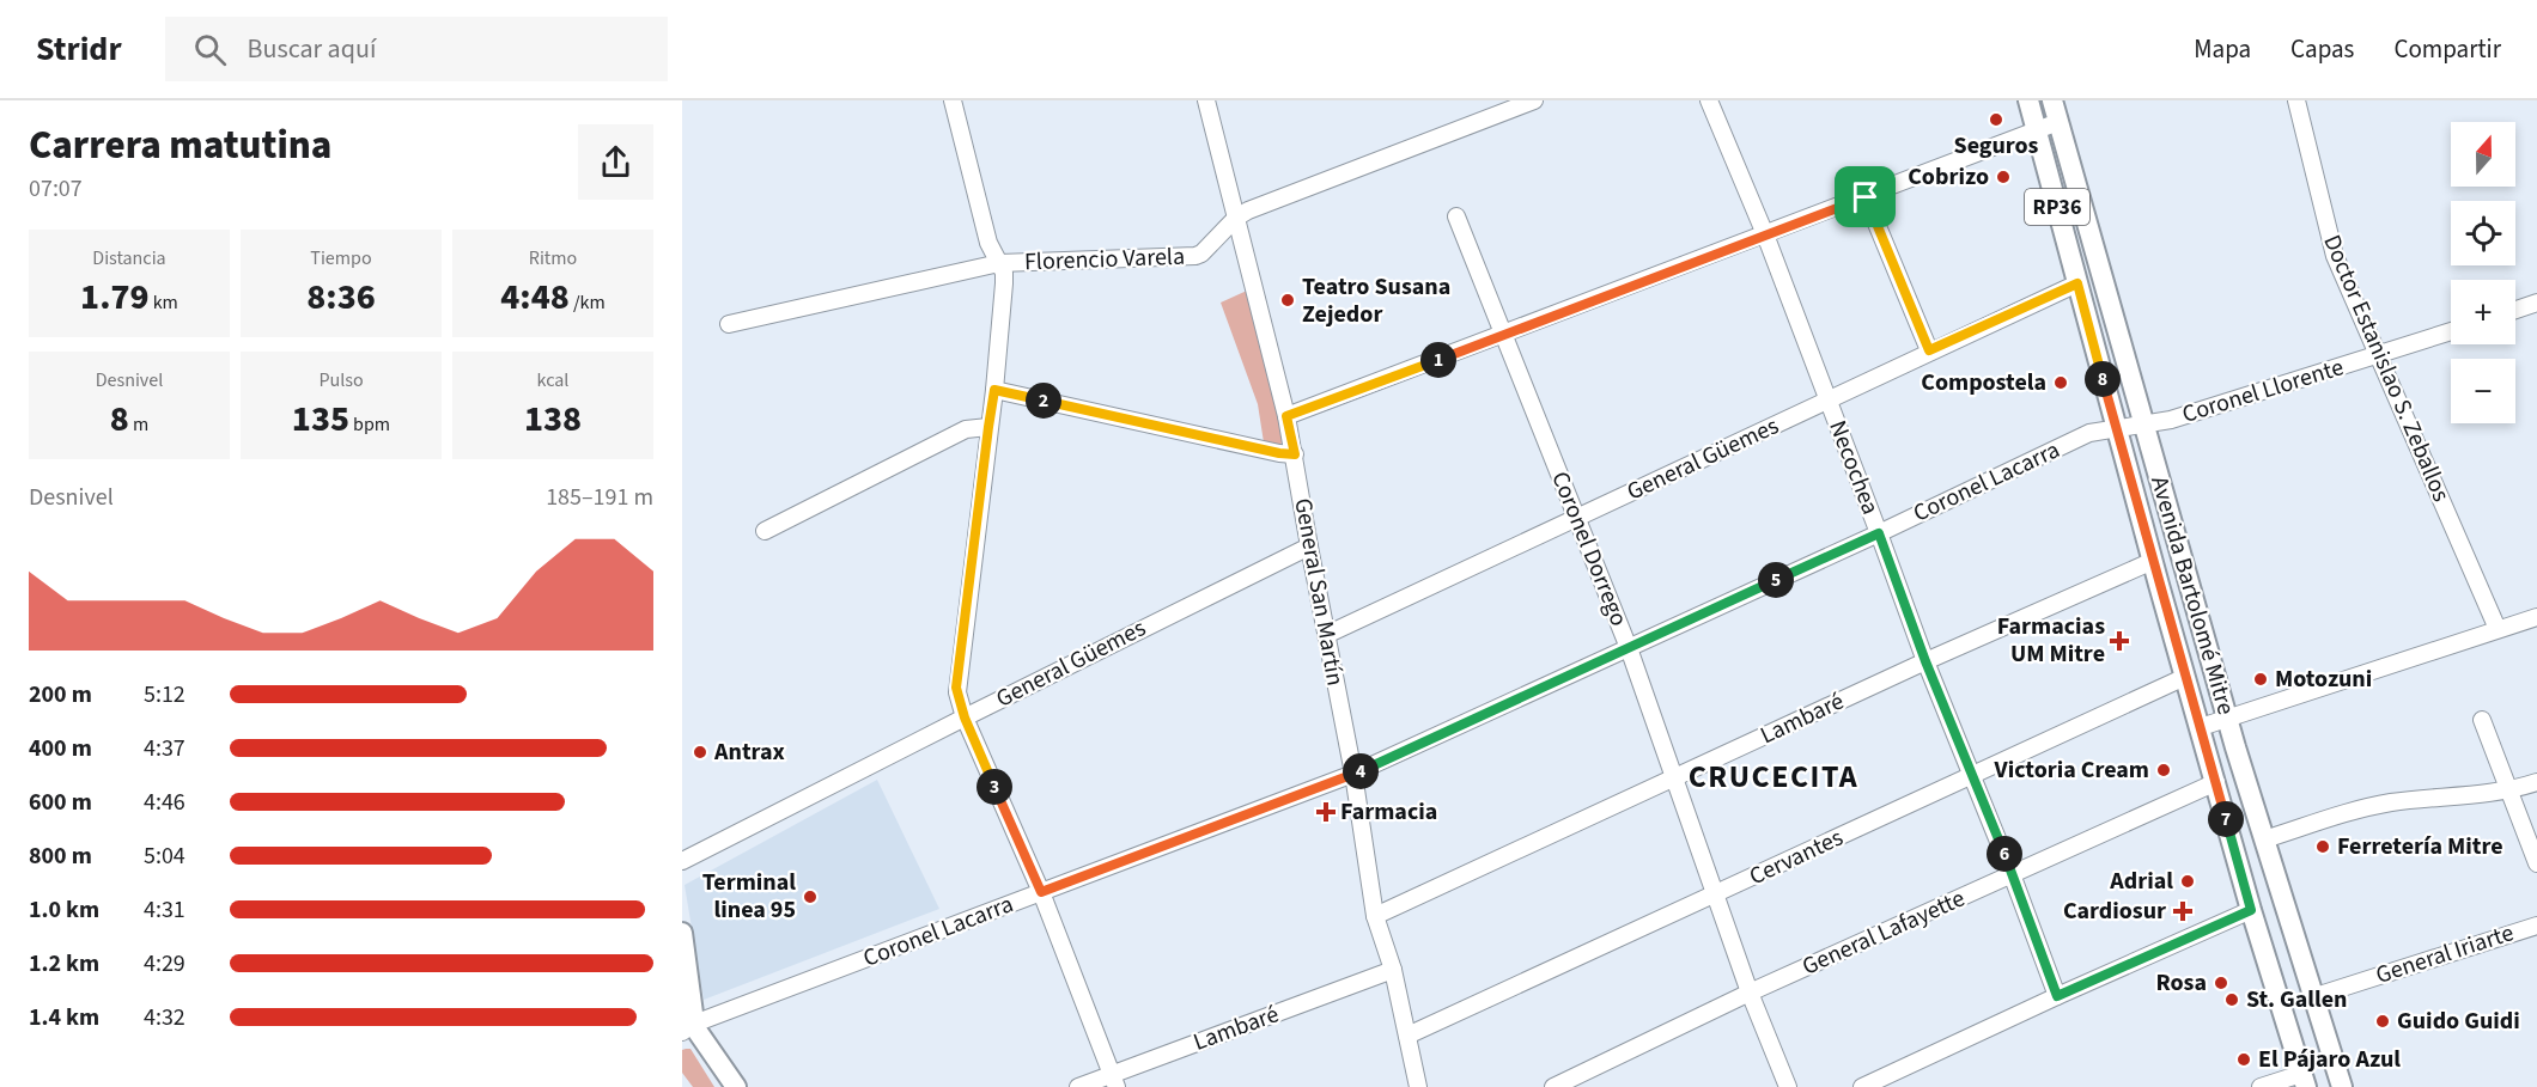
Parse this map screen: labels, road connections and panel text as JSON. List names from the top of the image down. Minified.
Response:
{"streets":{"main road":["RP36","Avenida Bartolomé Mitre"],"street":["Florencio Varela","Doctor Estanislao S. Zeballos","Coronel Llorente","General Güemes","Necochea","Coronel Lacarra","Coronel Dorrego","General San Martín","Lambaré","Cervantes","General Lafayette","General Iriarte"]},"crossings":[["Florencio Varela","General San Martín"],["Doctor Estanislao S. Zeballos","Coronel Llorente"],["Coronel Llorente","Coronel Lacarra"],["Coronel Llorente","Avenida Bartolomé Mitre"],["General Güemes","Necochea"],["General Güemes","Coronel Dorrego"],["General Güemes","General San Martín"],["General Güemes","Avenida Bartolomé Mitre"],["Necochea","Coronel Lacarra"],["Necochea","Lambaré"],["Necochea","Cervantes"],["Necochea","General Lafayette"],["Coronel Lacarra","Coronel Dorrego"],["Coronel Lacarra","General San Martín"],["Coronel Lacarra","Avenida Bartolomé Mitre"],["Coronel Dorrego","Lambaré"],["Coronel Dorrego","Cervantes"],["Coronel Dorrego","General Lafayette"],["General San Martín","Lambaré"],["General San Martín","Cervantes"],["Avenida Bartolomé Mitre","Lambaré"],["Avenida Bartolomé Mitre","Cervantes"],["Avenida Bartolomé Mitre","General Lafayette"],["Avenida Bartolomé Mitre","General Iriarte"]],"districts":["CRUCECITA"],"places":{"other":["Seguros","Cobrizo","Teatro Susana Zejedor","Compostela","Motozuni","Antrax","Victoria Cream","Ferretería Mitre","Adrial","Terminal linea 95","Rosa","St. Gallen","Guido Guidi","El Pájaro Azul"],"health":["Farmacias UM Mitre","Farmacia","Cardiosur"]},"north":"top","page":{"header":"Stridr","search":"Buscar aquí","nav":["Mapa","Capas","Compartir"],"heading":["Carrera matutina","07:07"],"map_buttons":["+","−"],"stats":[["Distancia","1.79 km"],["Tiempo","8:36"],["Ritmo","4:48 /km"],["Desnivel","8 m"],["Pulso","135 bpm"],["kcal","138"]],"pins":["1","8","2","5","4","3","7","6"],"chart":["Desnivel","185–191 m"],"list":[{"name":"200 m","note":"5:12"},{"name":"400 m","note":"4:37"},{"name":"600 m","note":"4:46"},{"name":"800 m","note":"5:04"},{"name":"1.0 km","note":"4:31"},{"name":"1.2 km","note":"4:29"},{"name":"1.4 km","note":"4:32"}]}}
